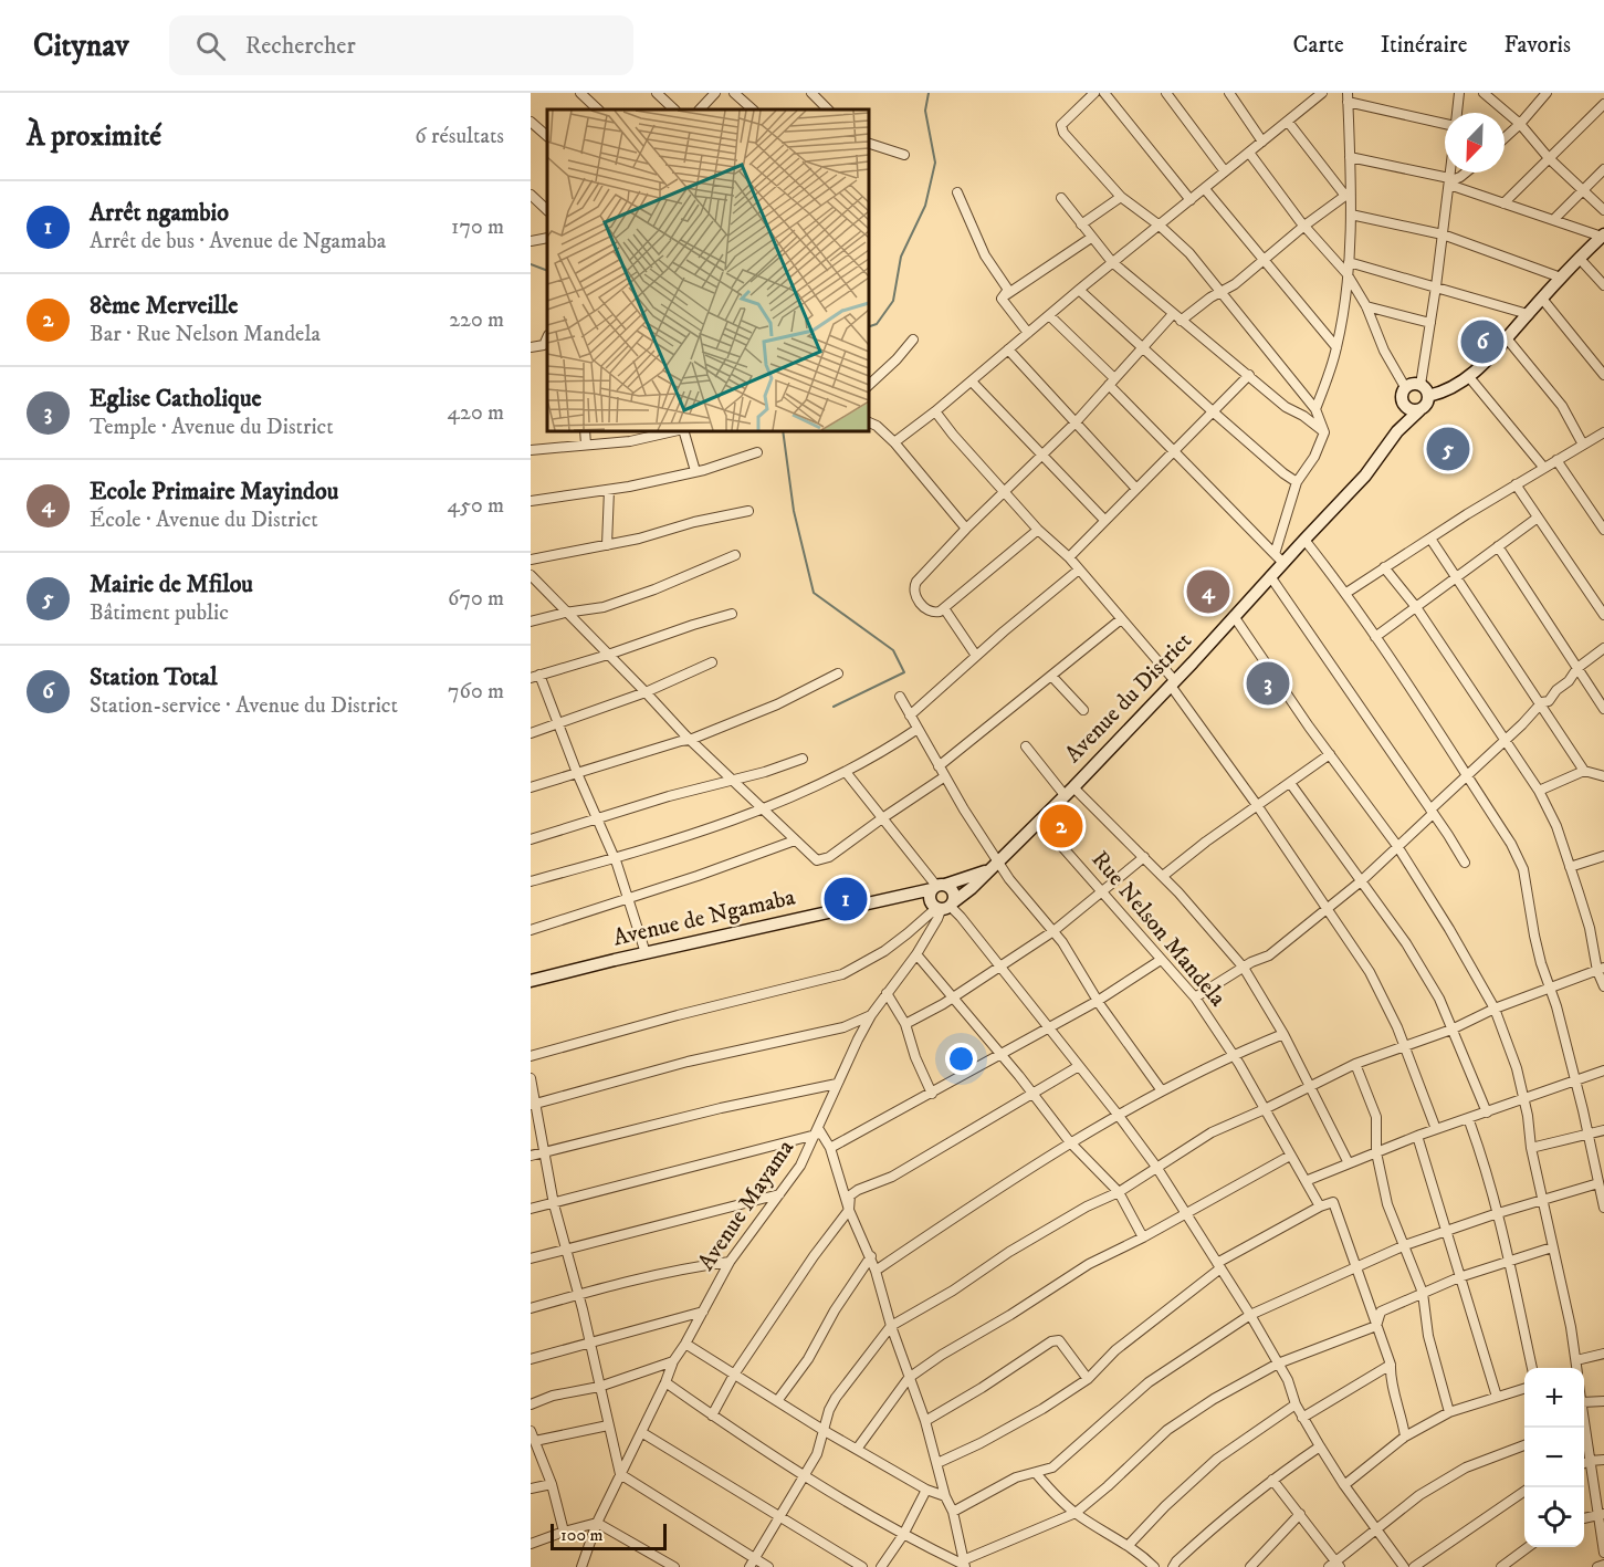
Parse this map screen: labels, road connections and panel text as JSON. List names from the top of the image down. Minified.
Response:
{"streets":{"street":["Avenue du District","Avenue de Ngamaba","Rue Nelson Mandela","Avenue Mayama"]},"crossings":[["Avenue du District","Avenue de Ngamaba"],["Avenue du District","Rue Nelson Mandela"],["Avenue du District","Avenue Mayama"],["Avenue de Ngamaba","Avenue Mayama"]],"scale_bar":"100 m","north":"bottom left","page":{"header":"Citynav","search":"Rechercher","nav":["Carte","Itinéraire","Favoris"],"heading":["À proximité","6 résultats"],"list":[{"mark":"1","name":"Arrêt ngambio","note":"Arrêt de bus · Avenue de Ngamaba","value":"170 m"},{"mark":"2","name":"8ème Merveille","note":"Bar · Rue Nelson Mandela","value":"220 m"},{"mark":"3","name":"Eglise Catholique","note":"Temple · Avenue du District","value":"420 m"},{"mark":"4","name":"Ecole Primaire Mayindou","note":"École · Avenue du District","value":"450 m"},{"mark":"5","name":"Mairie de Mfilou","note":"Bâtiment public","value":"670 m"},{"mark":"6","name":"Station Total","note":"Station-service · Avenue du District","value":"760 m"}],"pins":["6","5","4","3","2","1"],"map_buttons":["+","−"],"scale":"100 m"}}
